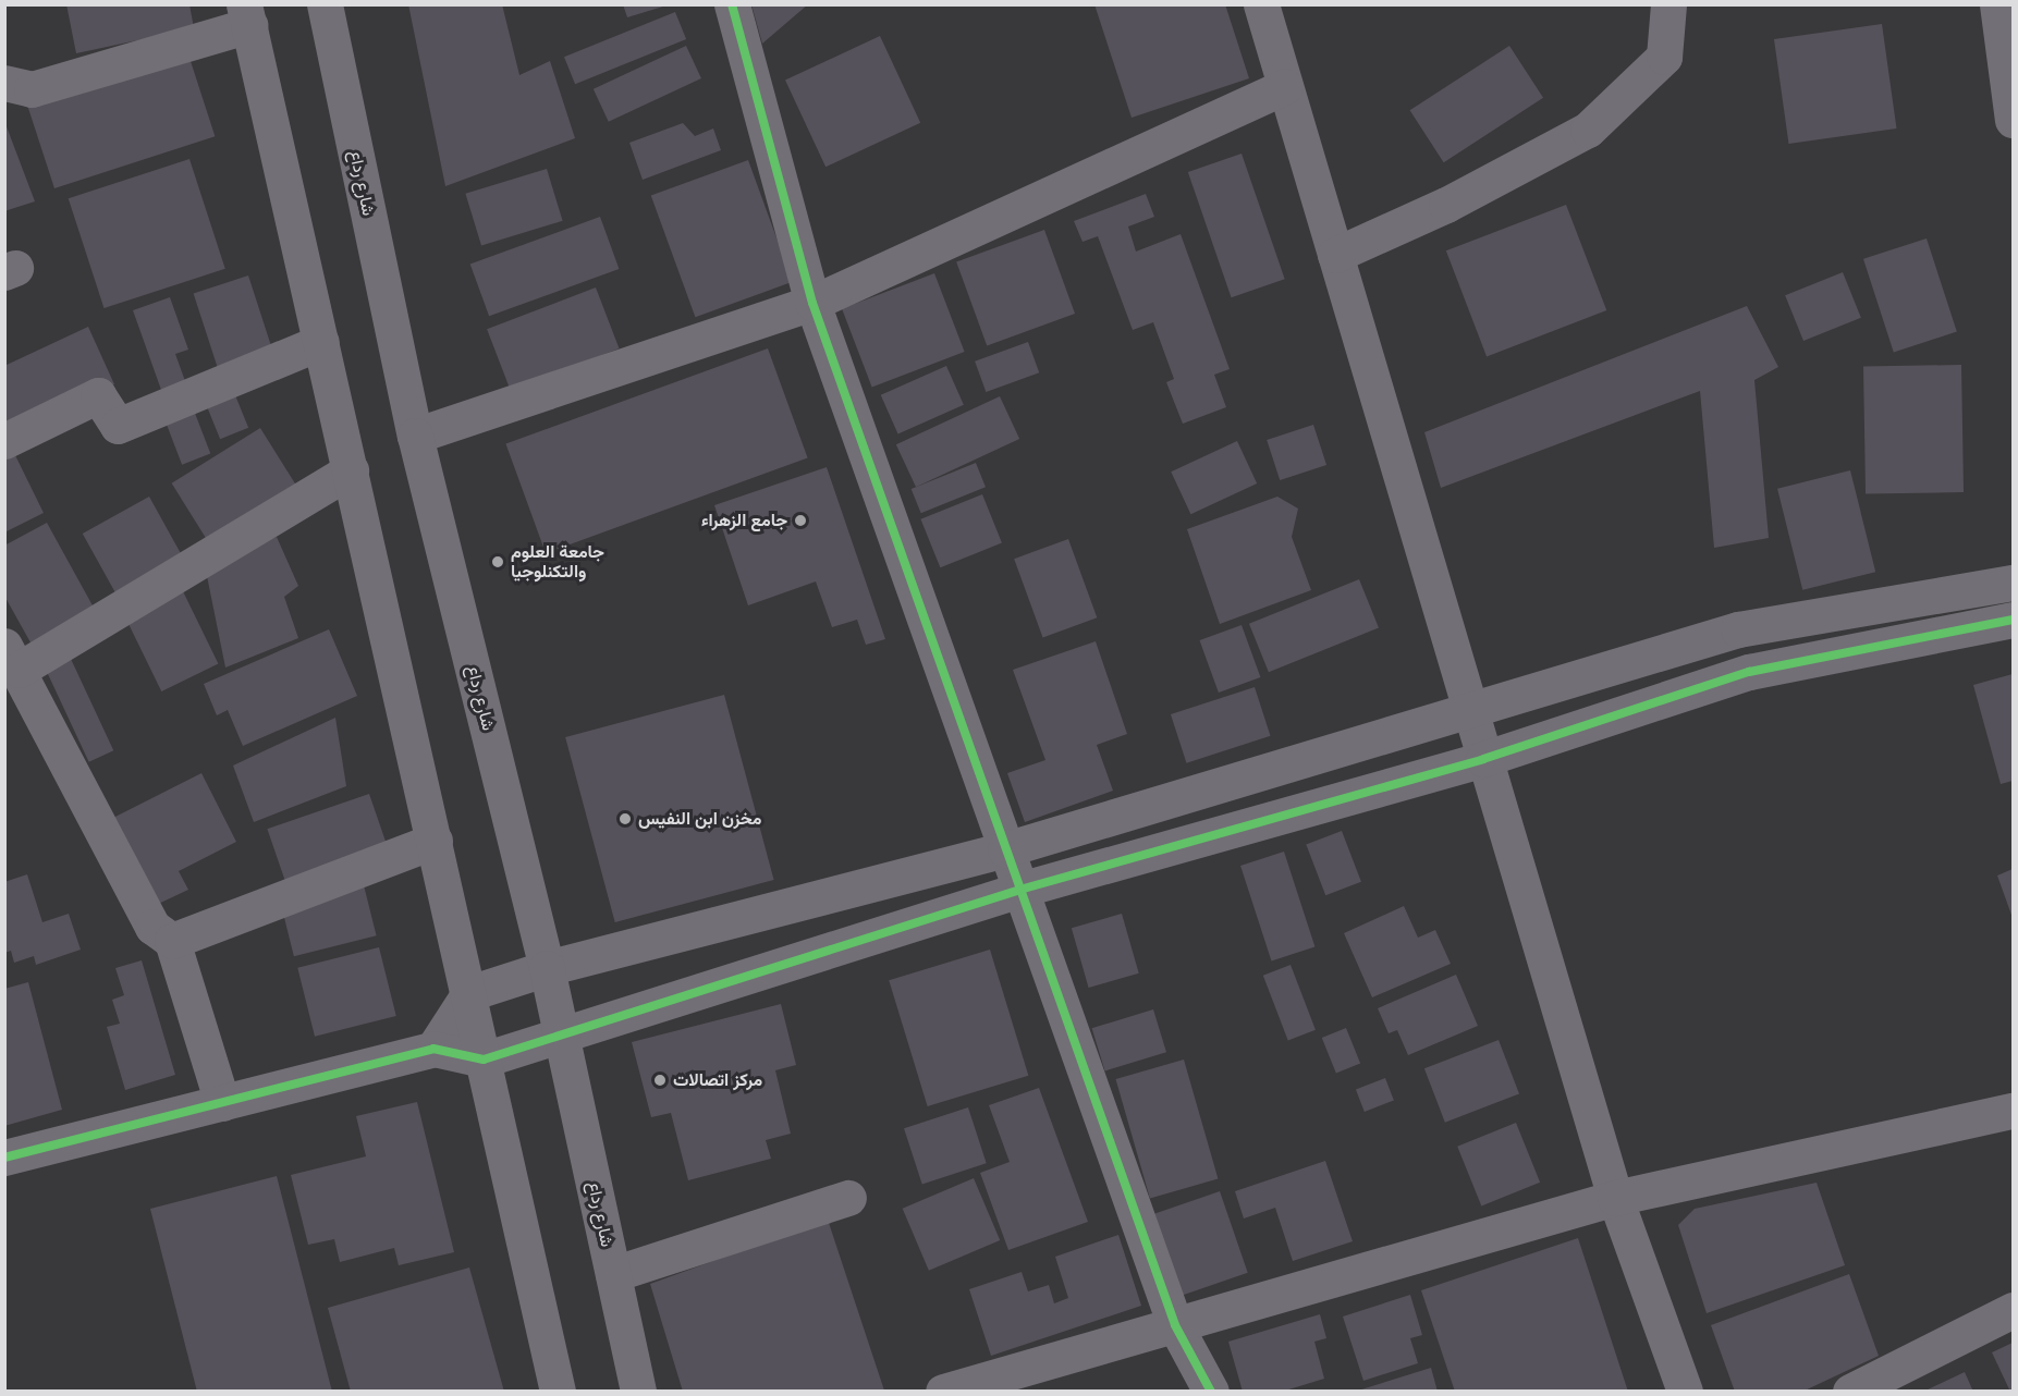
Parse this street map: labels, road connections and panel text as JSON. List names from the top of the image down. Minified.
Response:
{"streets":{"street":["شارع رداع"]},"places":["جامع الزهراء","جامعة العلوم والتكنلوجيا","مخزن ابن النفيس","مركز اتصالات"]}
